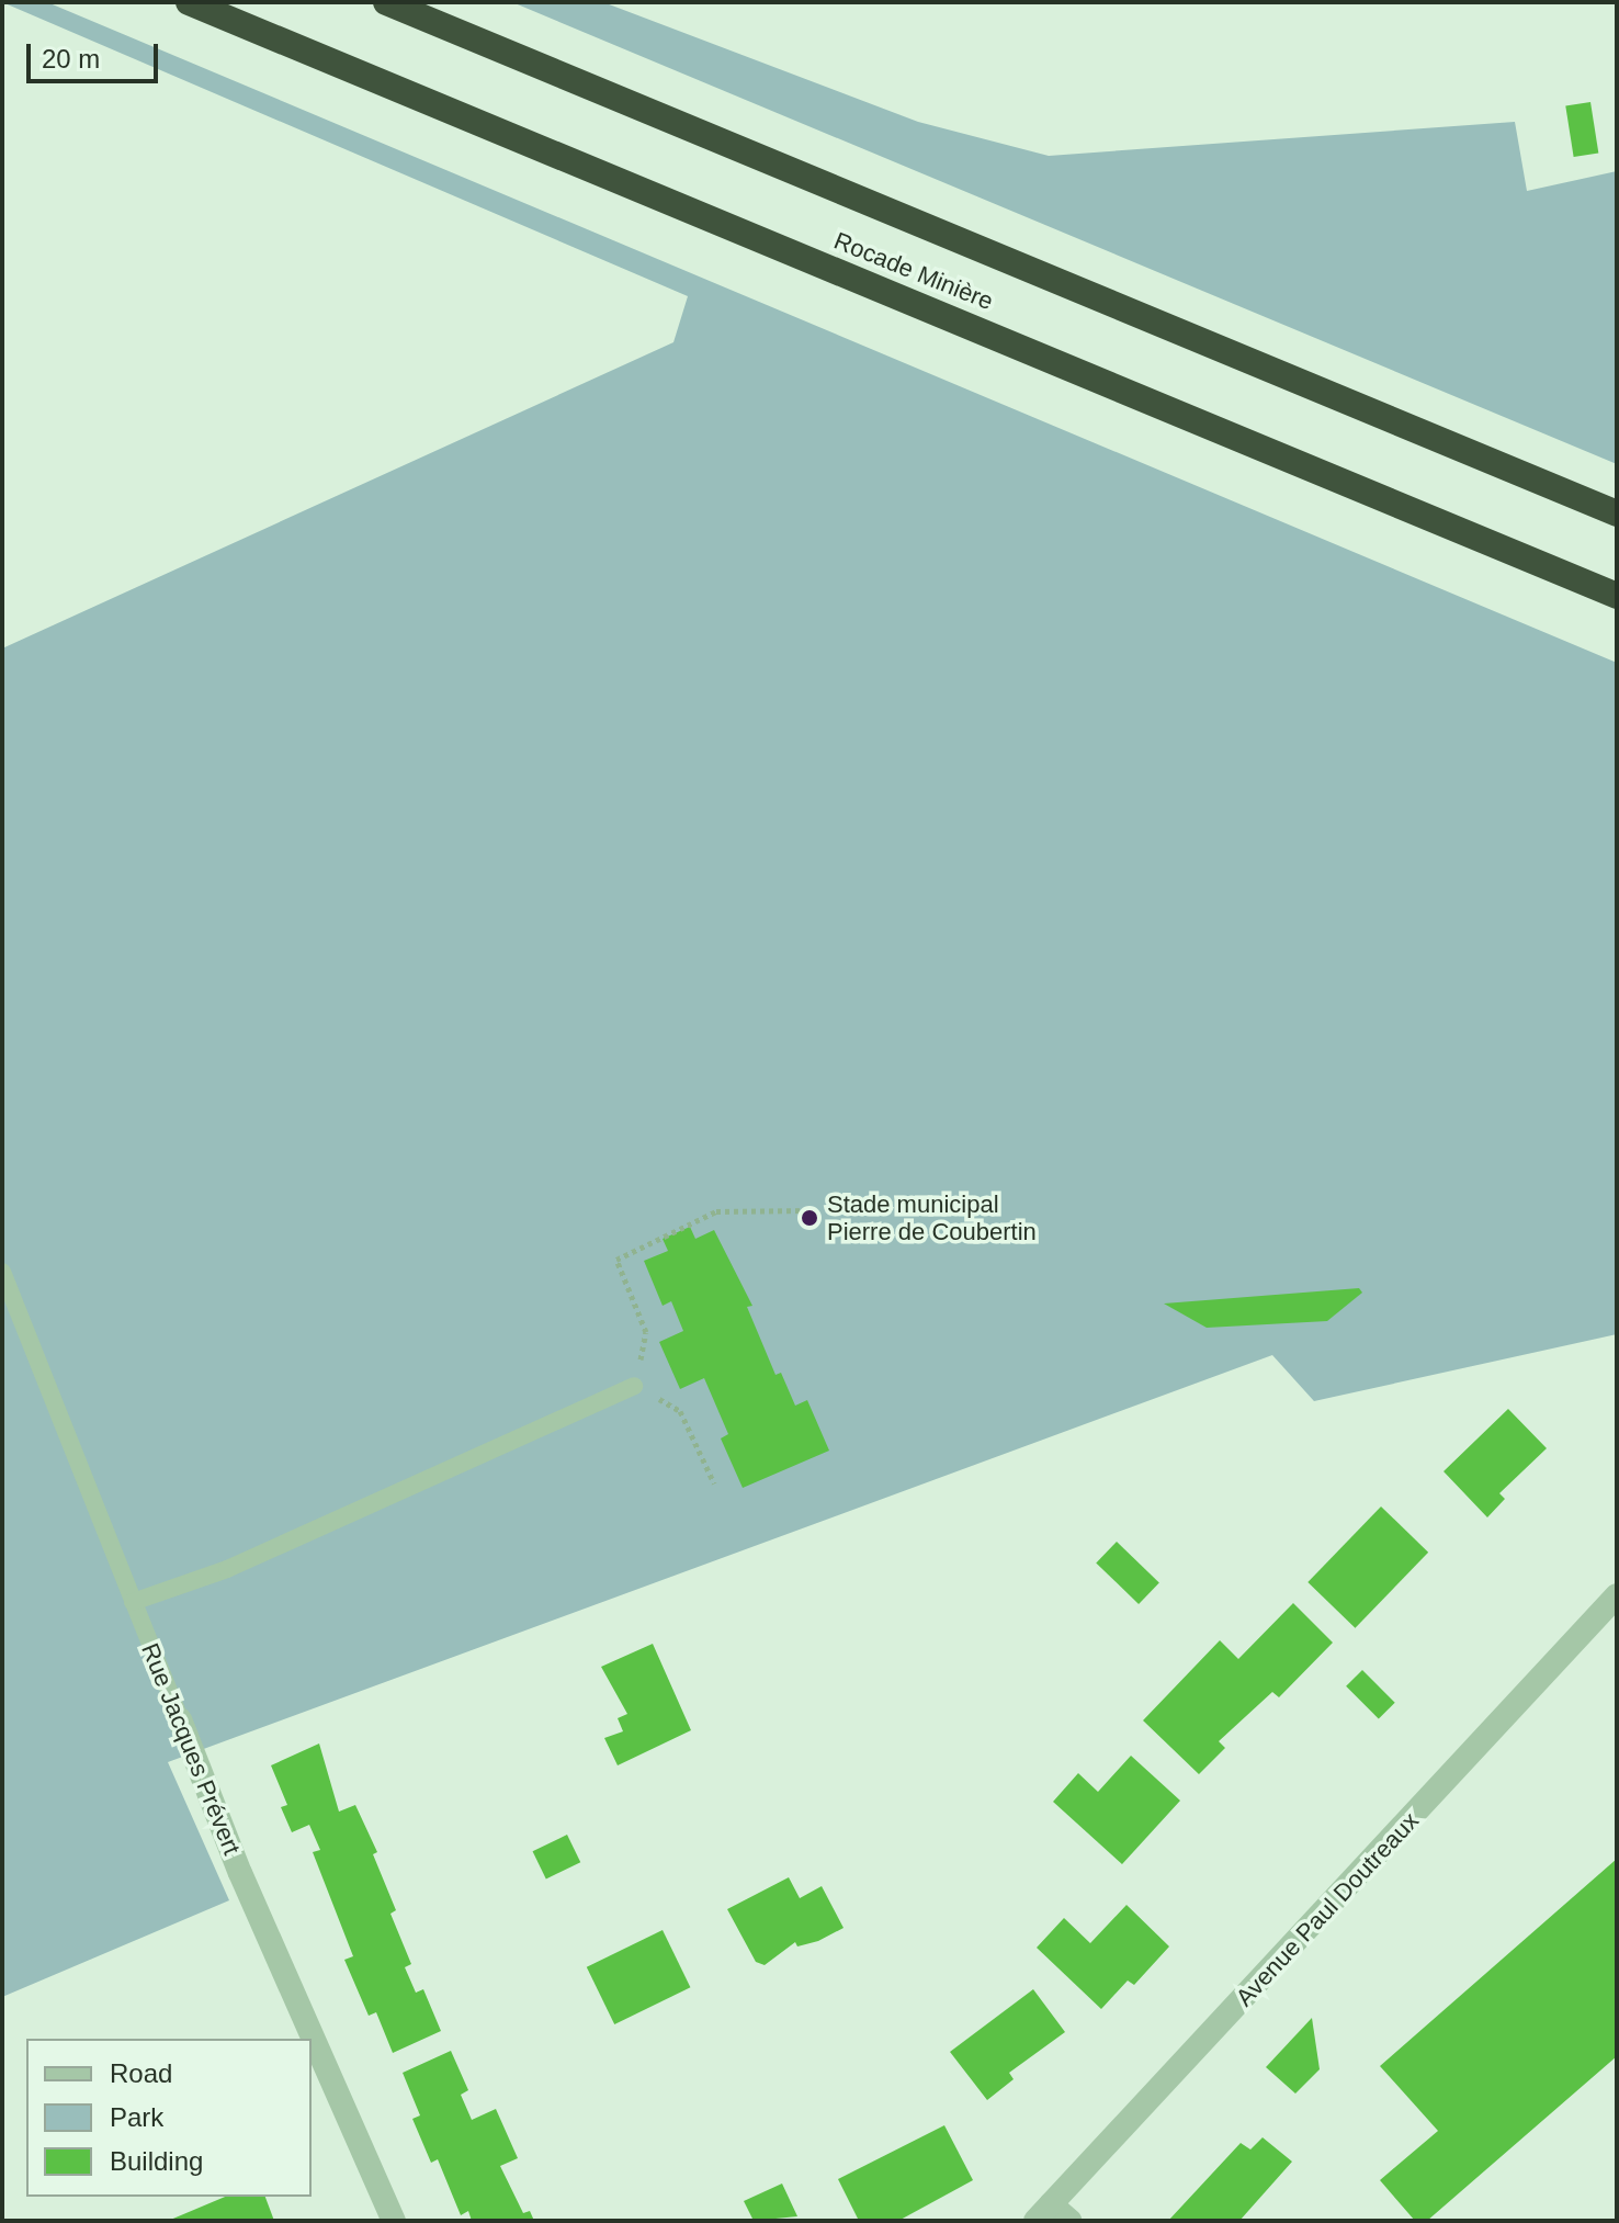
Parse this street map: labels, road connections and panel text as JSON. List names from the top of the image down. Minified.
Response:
{"streets":{"highway":["Rocade Minière"],"street":["Rue Jacques Prévert","Avenue Paul Doutreaux"]},"places":["Stade municipal Pierre de Coubertin"],"legend":["Road","Park","Building"],"scale_bar":"20 m"}
